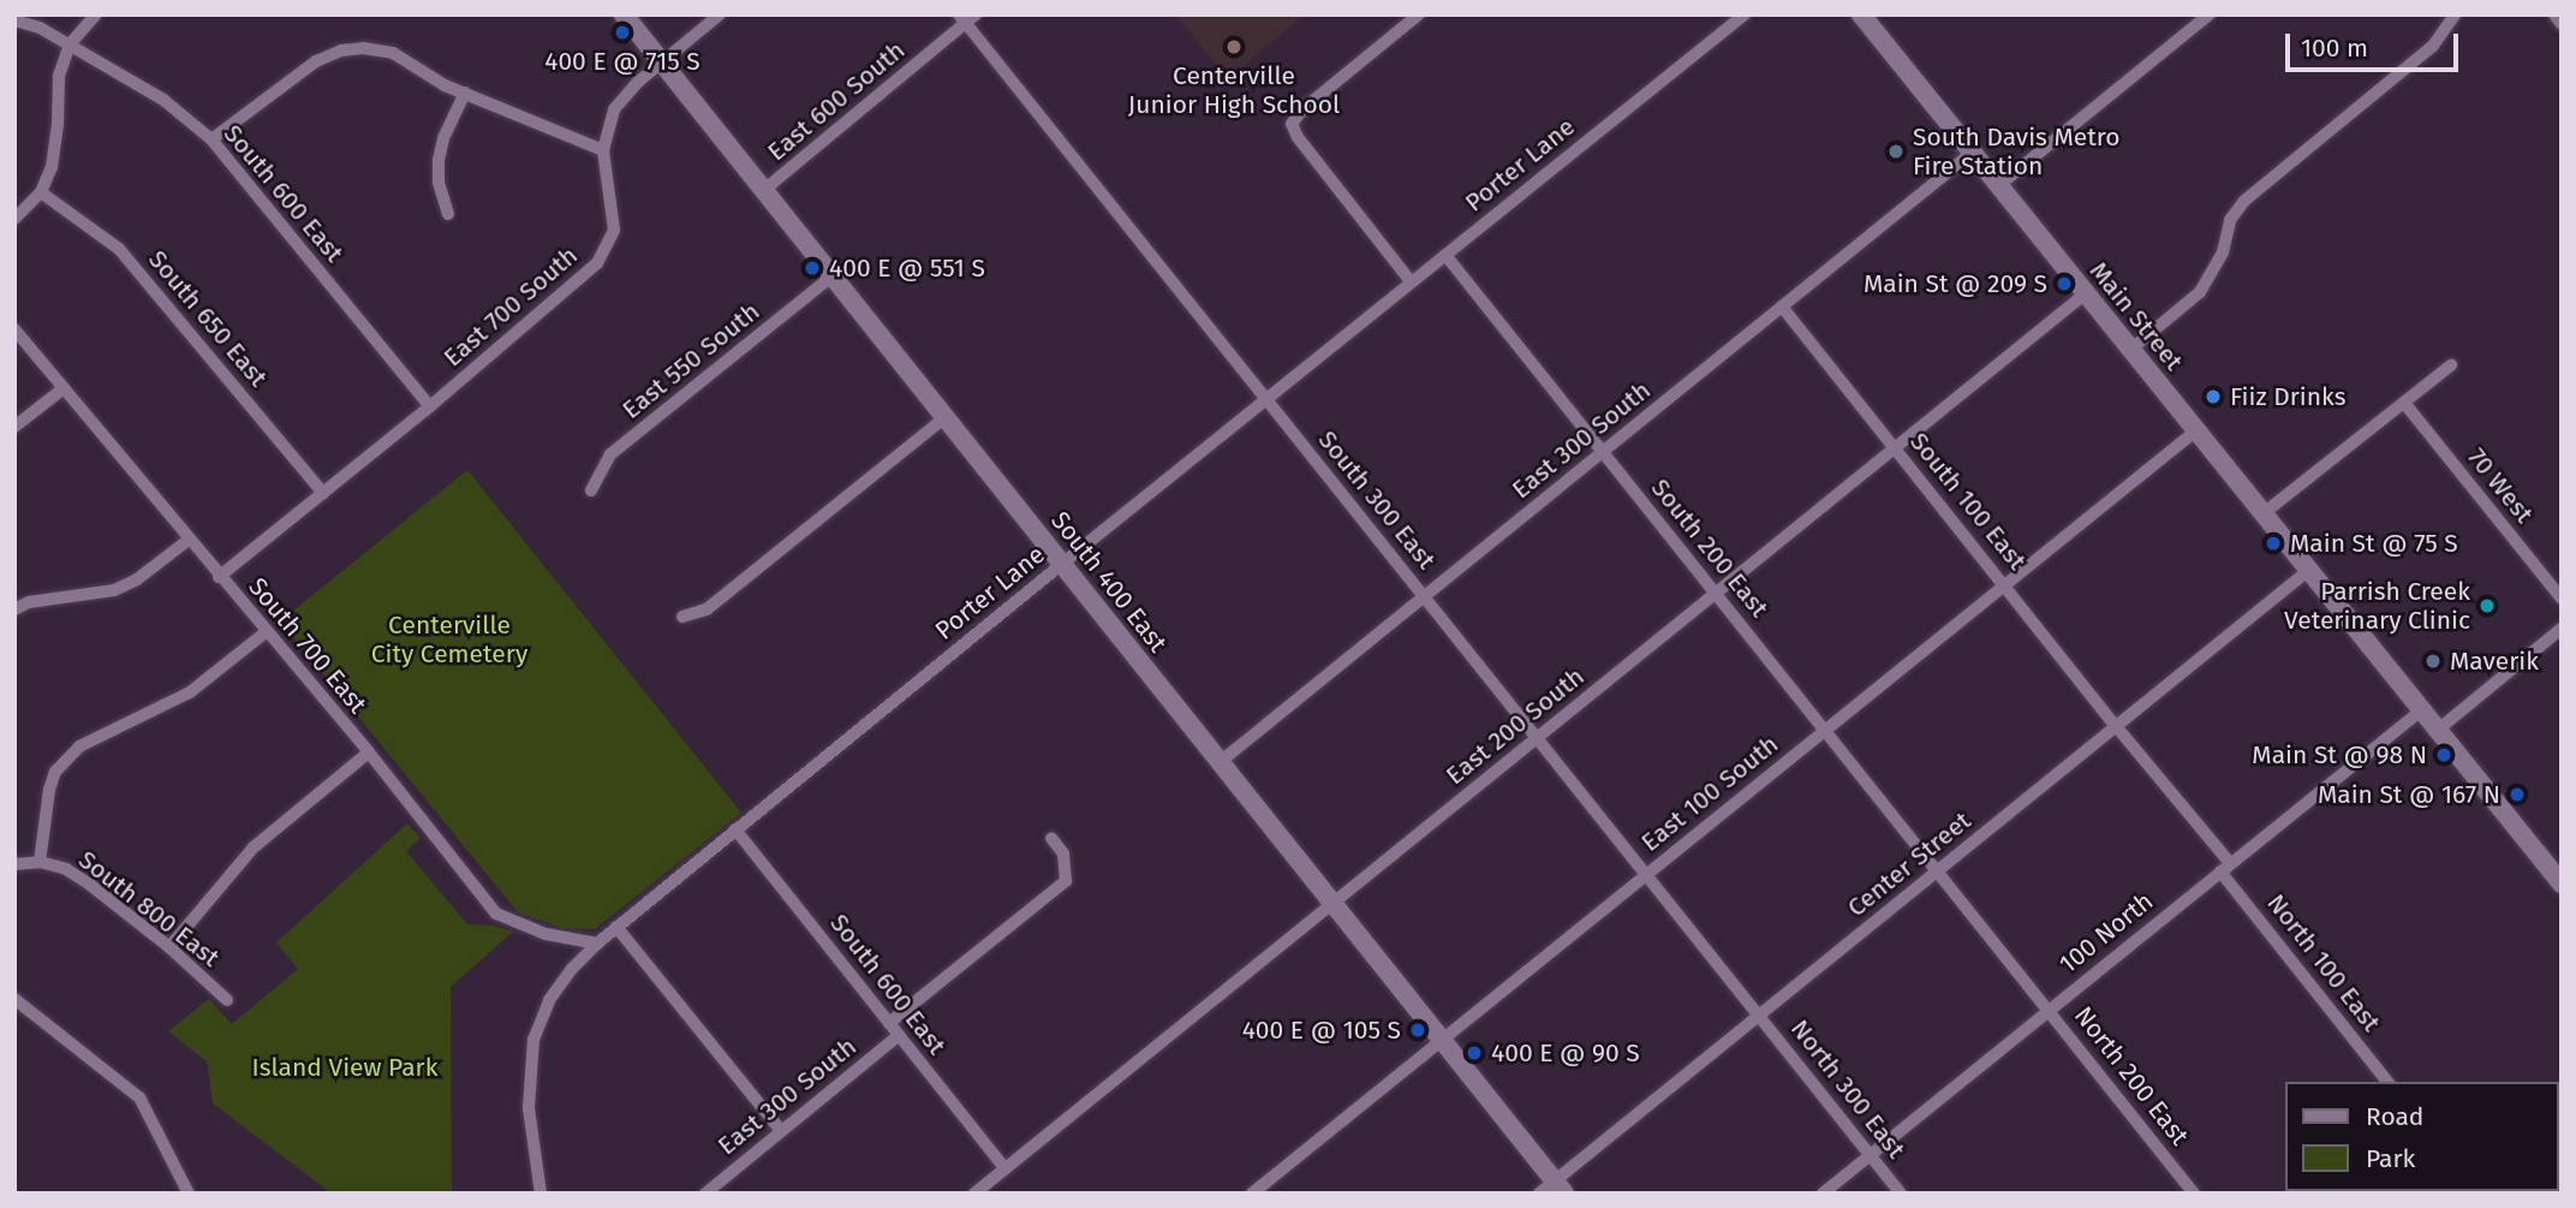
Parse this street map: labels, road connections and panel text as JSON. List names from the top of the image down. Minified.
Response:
{"streets":{"street":["East 600 South","Porter Lane","South 600 East","East 700 South","Main Street","South 650 East","East 550 South","East 300 South","70 West","South 300 East","South 100 East","South 200 East","South 400 East","South 700 East","East 200 South","East 100 South","Center Street","South 800 East","100 North","North 100 East","North 200 East","North 300 East"]},"crossings":[["East 600 South","South 300 East"],["East 600 South","South 400 East"],["Porter Lane","South 600 East"],["Porter Lane","South 300 East"],["Porter Lane","South 200 East"],["Porter Lane","South 400 East"],["Porter Lane","South 700 East"],["South 600 East","East 700 South"],["South 600 East","East 300 South"],["South 600 East","East 200 South"],["East 700 South","South 650 East"],["East 700 South","South 400 East"],["East 700 South","South 700 East"],["Main Street","East 300 South"],["Main Street","East 200 South"],["Main Street","East 100 South"],["Main Street","Center Street"],["Main Street","100 North"],["East 550 South","South 400 East"],["East 300 South","South 300 East"],["East 300 South","South 100 East"],["East 300 South","South 200 East"],["East 300 South","South 400 East"],["South 300 East","East 200 South"],["South 300 East","East 100 South"],["South 300 East","Center Street"],["South 300 East","North 300 East"],["South 100 East","East 200 South"],["South 100 East","East 100 South"],["South 100 East","Center Street"],["South 100 East","North 100 East"],["South 200 East","East 200 South"],["South 200 East","East 100 South"],["South 200 East","Center Street"],["South 200 East","North 200 East"],["South 400 East","East 200 South"],["South 400 East","East 100 South"],["South 400 East","Center Street"],["Center Street","North 100 East"],["Center Street","North 200 East"],["Center Street","North 300 East"],["100 North","North 100 East"],["100 North","North 200 East"],["100 North","North 300 East"]],"parks":["Centerville City Cemetery","Island View Park"],"places":["400 E @ 715 S","Centerville Junior High School","South Davis Metro Fire Station","400 E @ 551 S","Main St @ 209 S","Fiiz Drinks","Main St @ 75 S","Parrish Creek Veterinary Clinic","Maverik","Main St @ 98 N","Main St @ 167 N","400 E @ 105 S","400 E @ 90 S"],"legend":["Road","Park"],"scale_bar":"100 m"}
